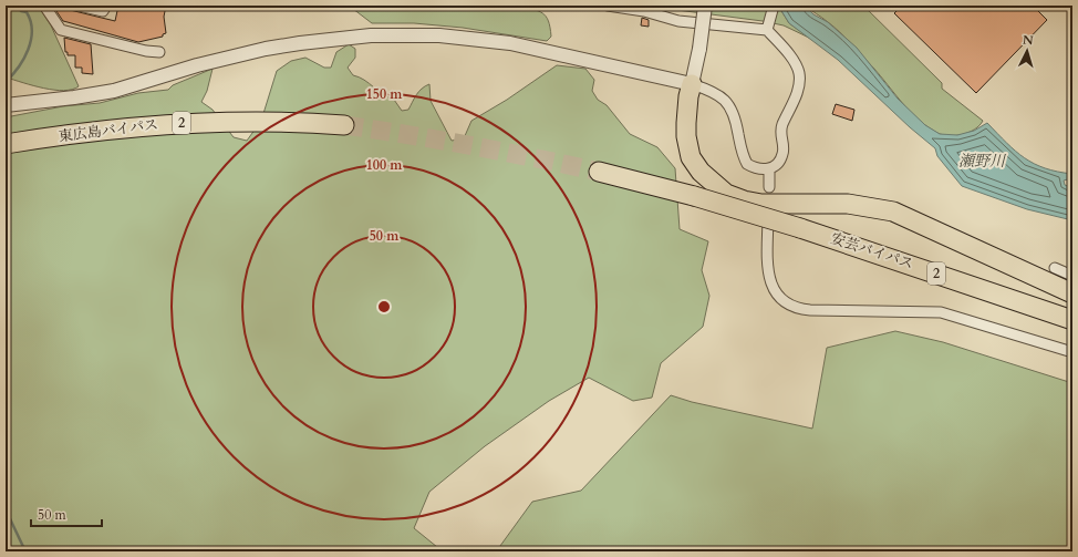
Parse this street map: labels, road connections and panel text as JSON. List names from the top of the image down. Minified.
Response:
{"streets":{"highway":["2","東広島バイパス","安芸バイパス"]},"water":["瀬野川"],"scale_bar":"50 m","north":"top","rings":["150 m","100 m","50 m"]}
